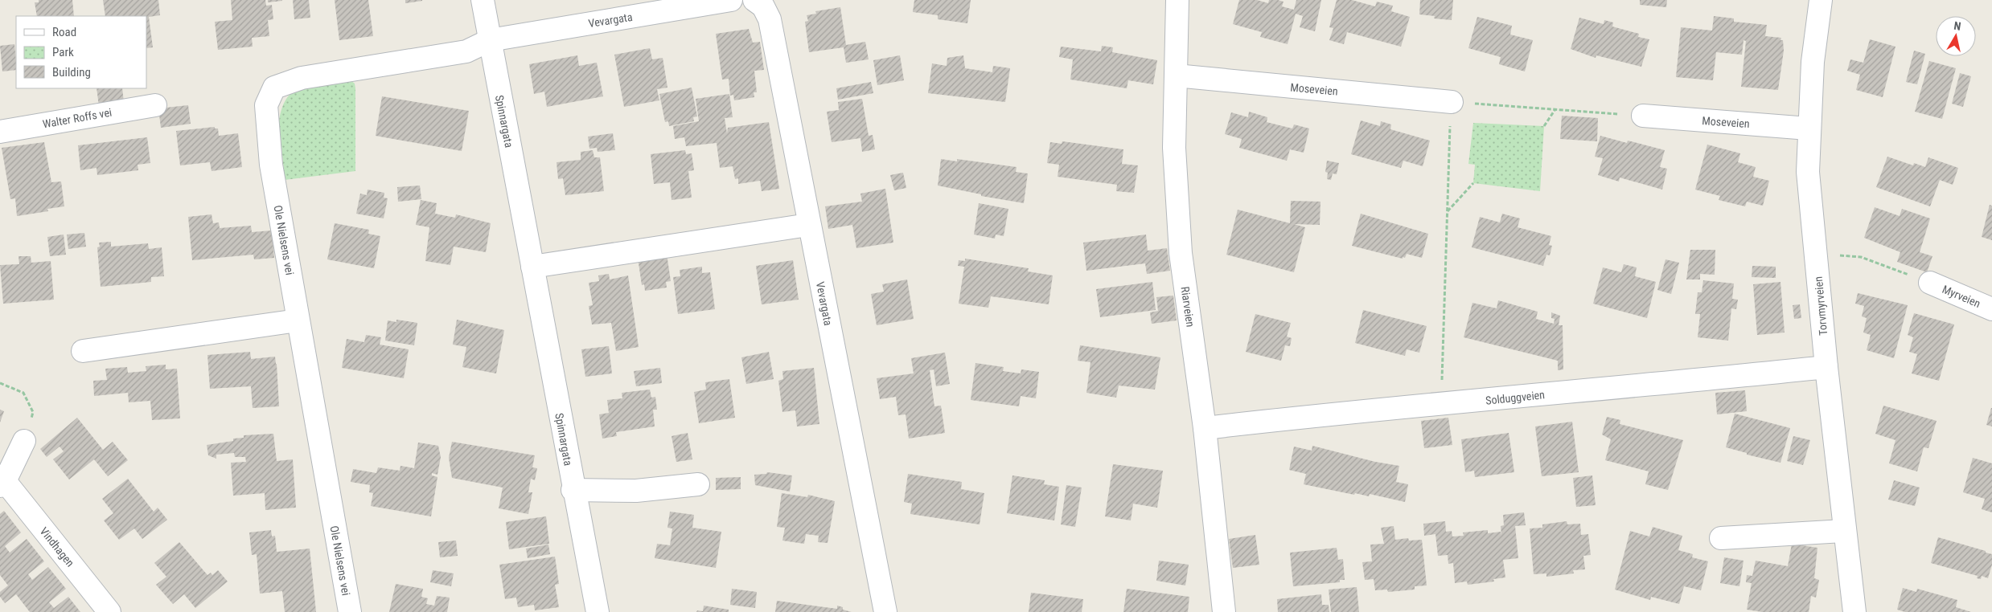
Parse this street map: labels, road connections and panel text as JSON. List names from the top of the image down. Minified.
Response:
{"streets":{"street":["Vevargata","Moseveien","Walter Roffs vei","Spinnargata","Ole Nielsens vei","Myrveien","Torvmyrveien","Riarveien","Solduggveien","Vindhagen"]},"crossings":[["Vevargata","Spinnargata"],["Vevargata","Ole Nielsens vei"],["Moseveien","Torvmyrveien"],["Moseveien","Riarveien"],["Spinnargata","Ole Nielsens vei"],["Torvmyrveien","Solduggveien"],["Riarveien","Solduggveien"]],"legend":["Road","Park","Building"],"north":"top"}
